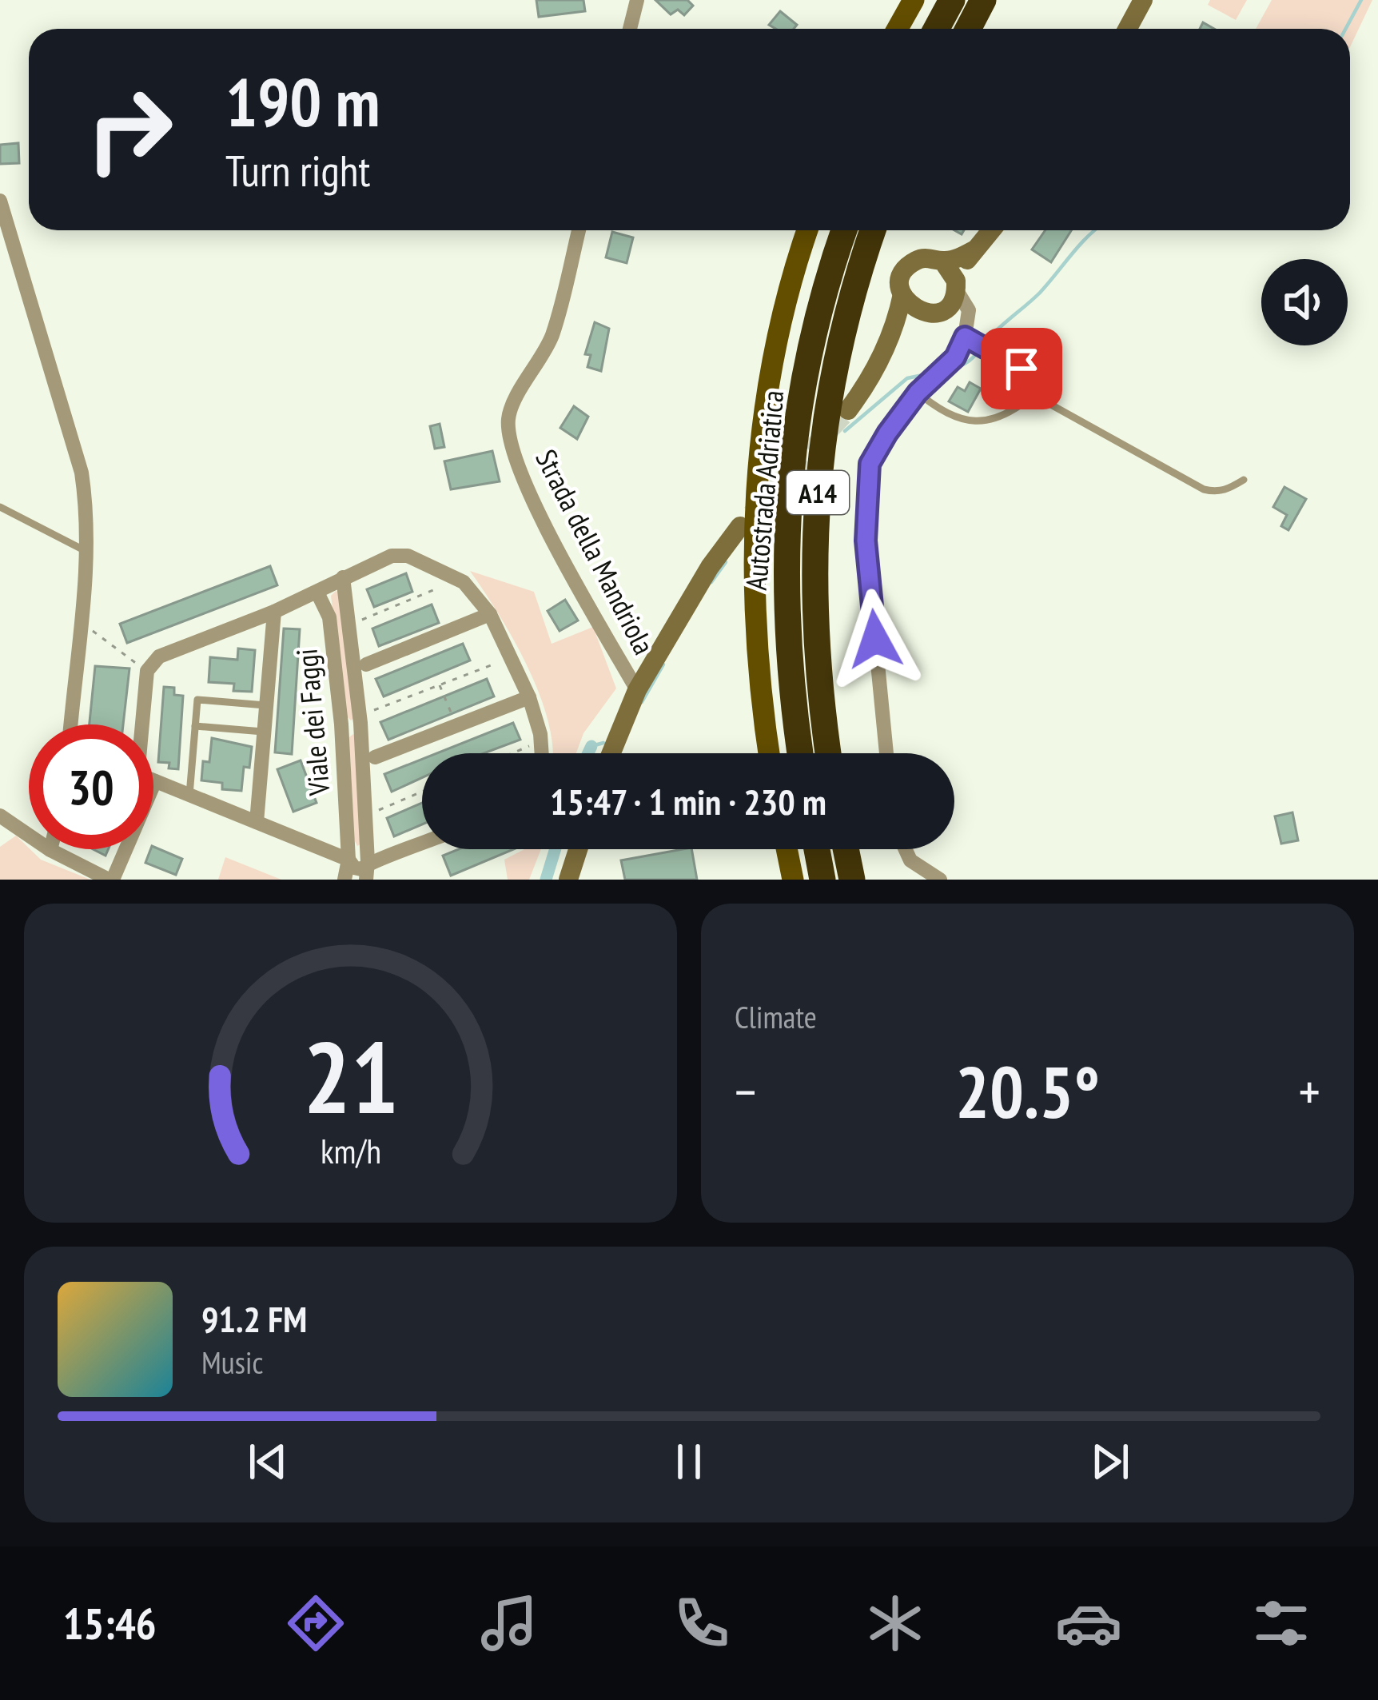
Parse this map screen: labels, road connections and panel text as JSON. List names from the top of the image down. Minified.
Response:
{"streets":{"highway":["Autostrada Adriatica","A14"],"street":["Strada della Mandriola","Viale dei Faggi"]},"page":{"turn":["190 m","Turn right"],"limit":"30","trip":"15:47 · 1 min · 230 m","tile":"Climate","heat":["−","20.5°","+"],"song":["91.2 FM","Music"],"tabs":"15:46","gauge":["21","km/h"]}}
